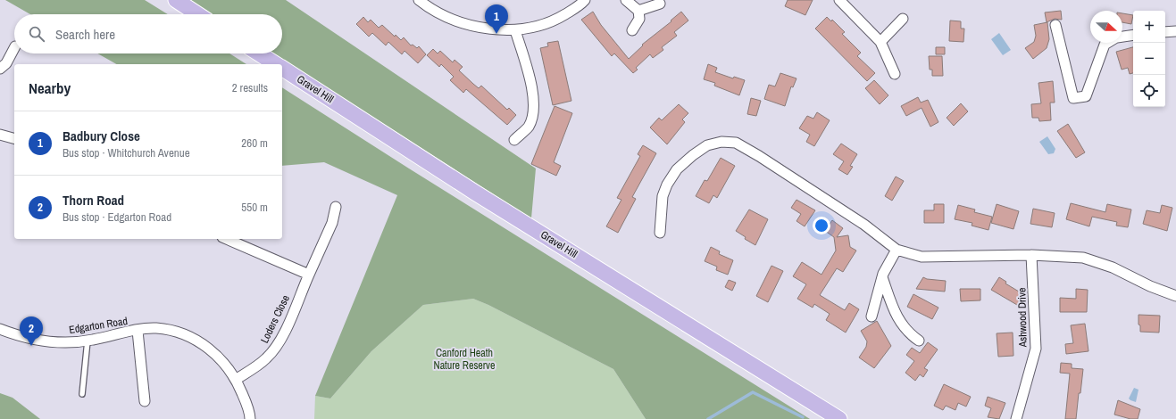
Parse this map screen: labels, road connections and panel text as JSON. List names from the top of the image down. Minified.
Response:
{"streets":{"main road":["Gravel Hill"],"street":["Ashwood Drive","Loders Close","Edgarton Road"]},"crossings":[["Loders Close","Edgarton Road"]],"parks":["Canford Heath Nature Reserve"],"north":"right","page":{"pins":["1","2"],"map_buttons":["+","−"],"search":"Search here","heading":["Nearby","2 results"],"list":[{"mark":"1","name":"Badbury Close","note":"Bus stop · Whitchurch Avenue","value":"260 m"},{"mark":"2","name":"Thorn Road","note":"Bus stop · Edgarton Road","value":"550 m"}]}}
